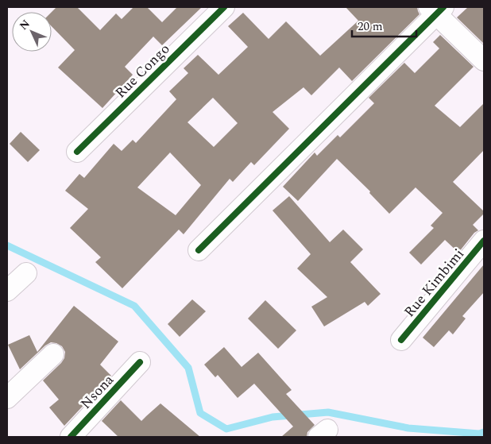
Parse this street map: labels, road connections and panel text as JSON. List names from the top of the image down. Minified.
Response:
{"streets":{"street":["Rue Congo","Rue Kimbimi","Nsona"]},"scale_bar":"20 m","north":"top left"}
